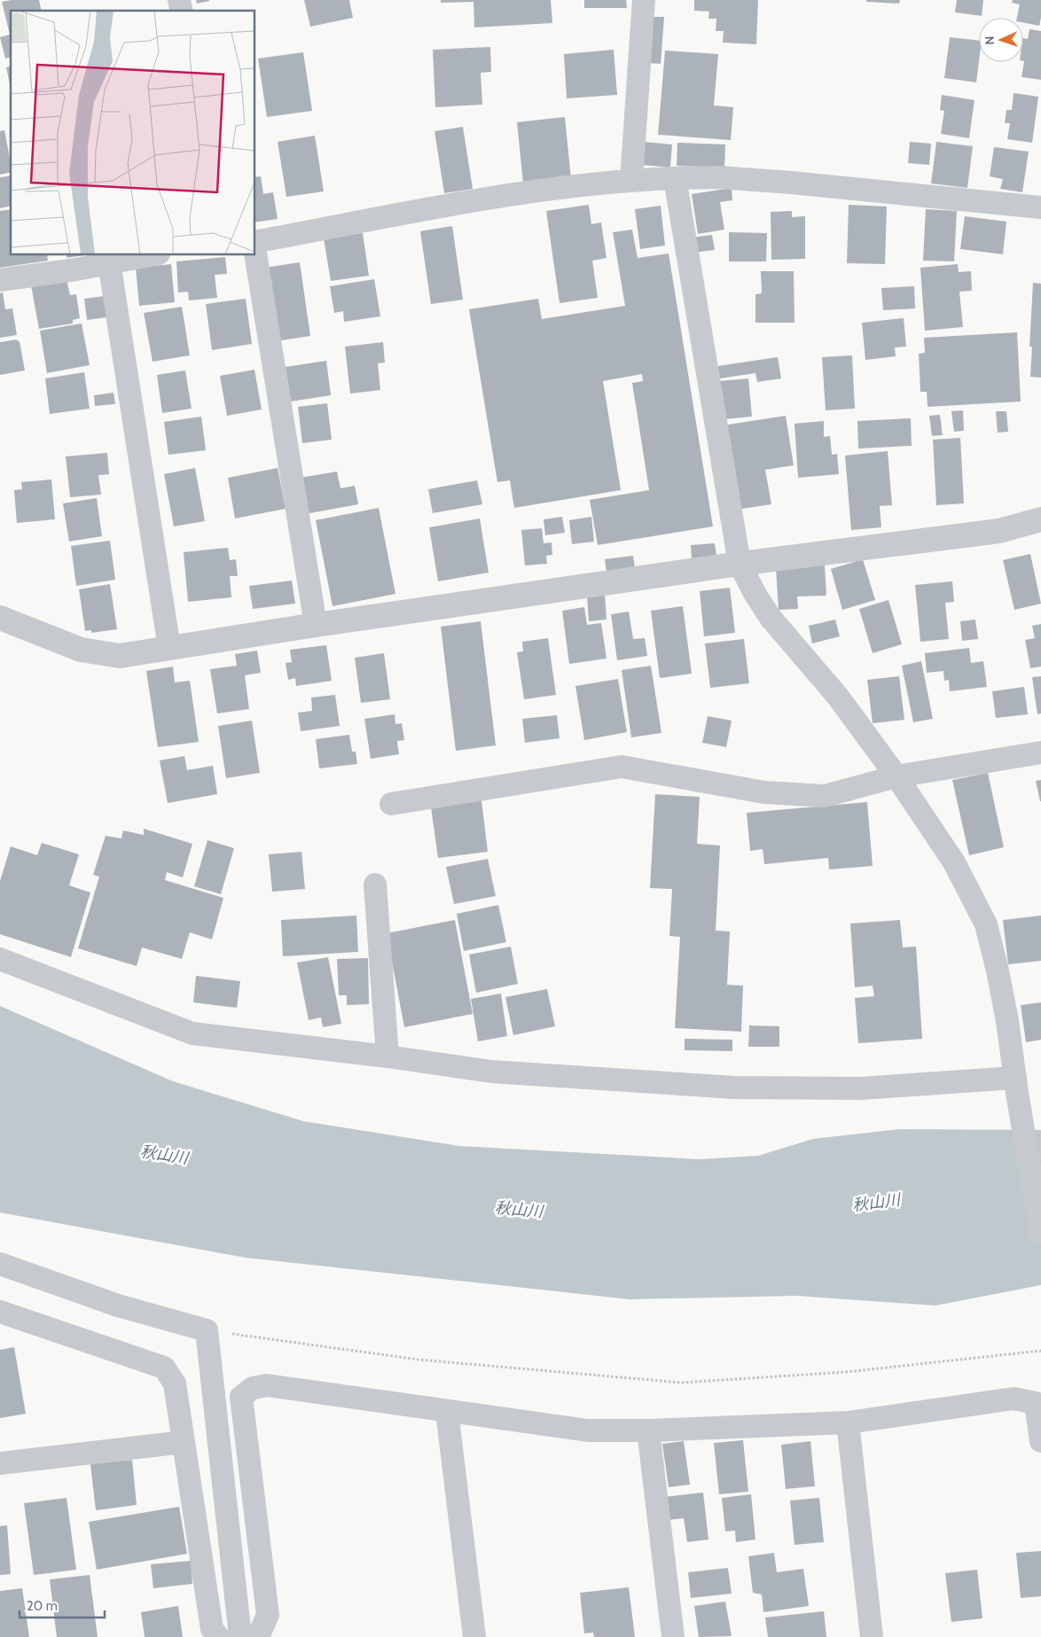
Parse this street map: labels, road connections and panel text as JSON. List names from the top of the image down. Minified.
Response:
{"water":["秋山川"],"scale_bar":"20 m","north":"left"}
